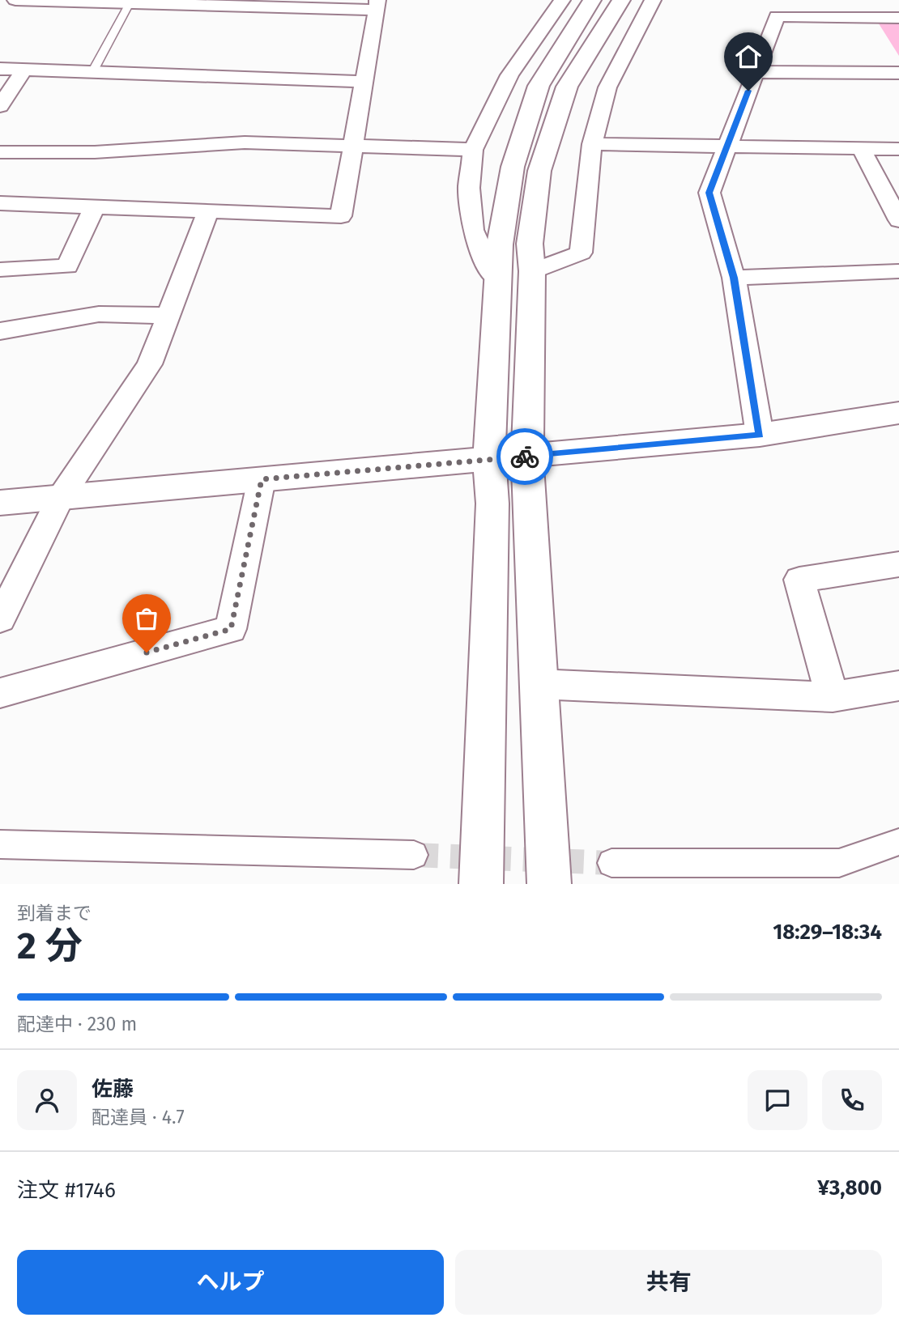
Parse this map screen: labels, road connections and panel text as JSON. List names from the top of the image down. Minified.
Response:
{"page":{"heading":["2 分","到着まで","18:29–18:34"],"panel":["佐藤","配達員 · 4.7","注文 #1746","¥3,800"],"bar":"配達中 · 230 m","buttons":["ヘルプ","共有"]}}
